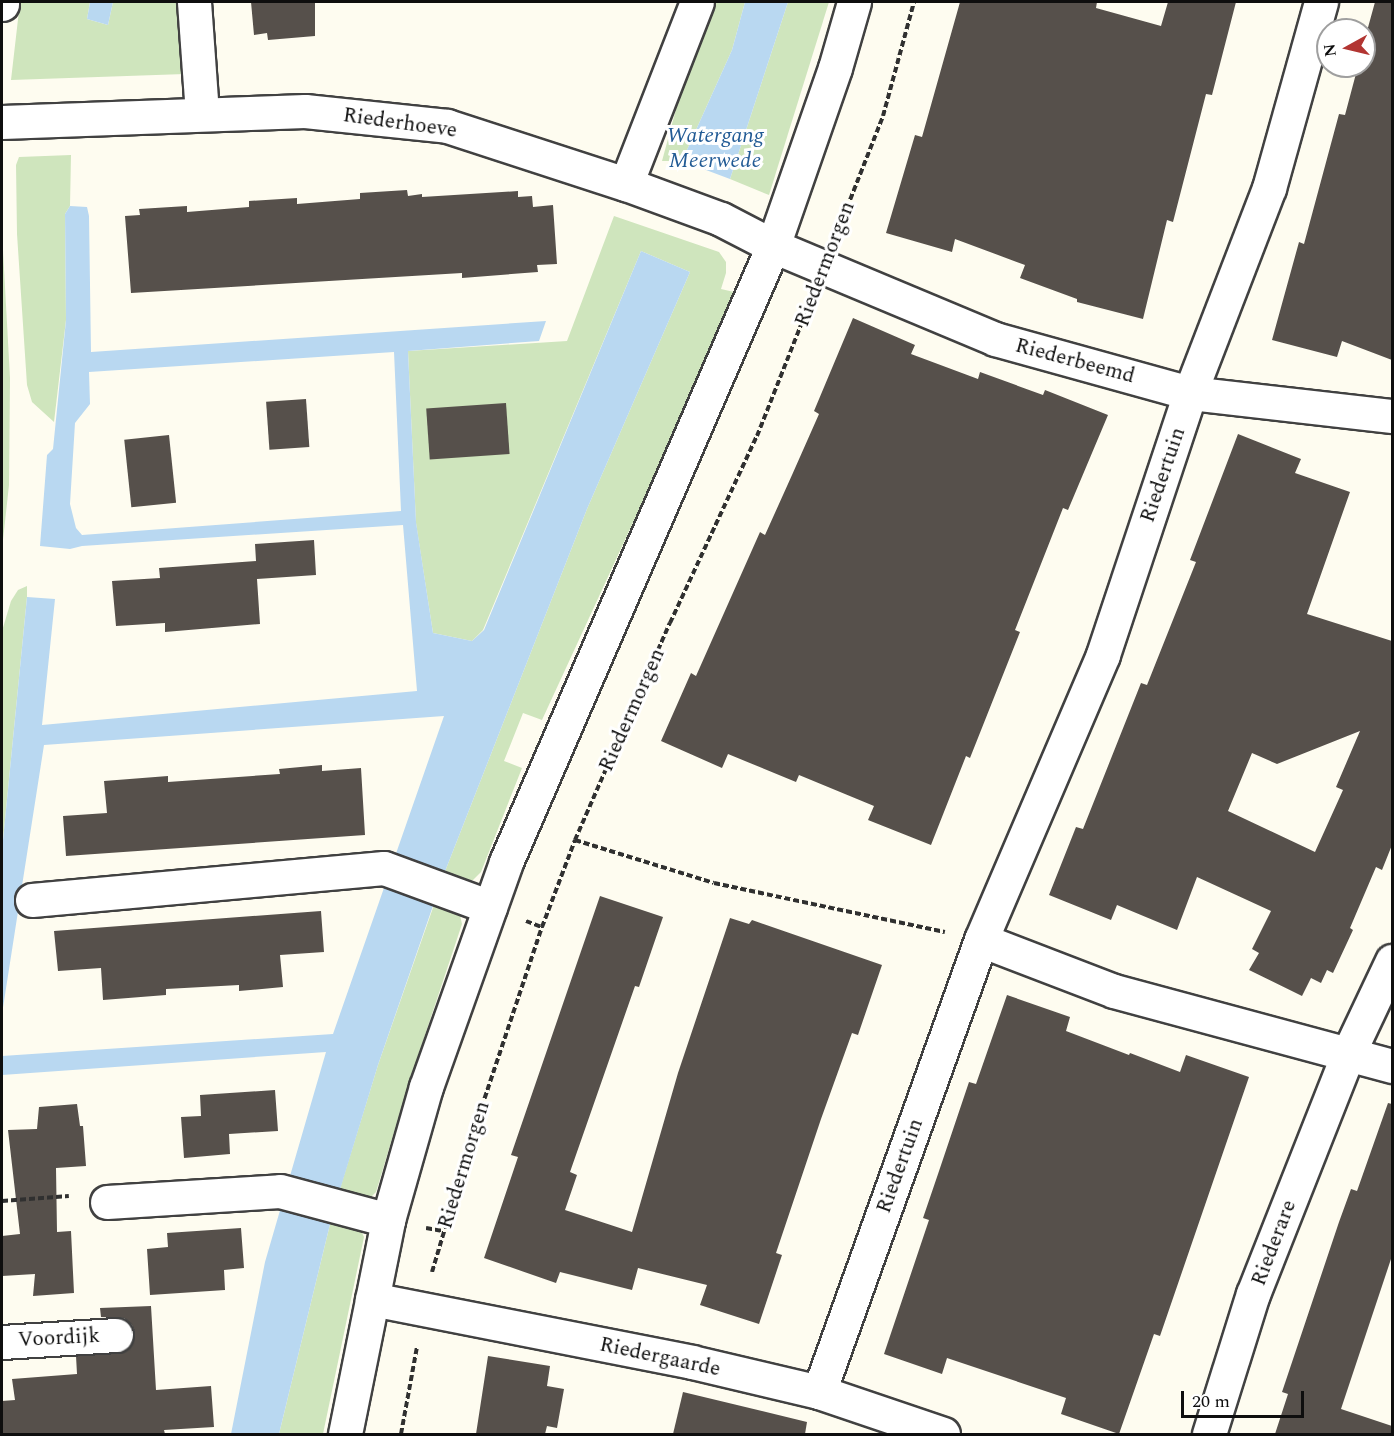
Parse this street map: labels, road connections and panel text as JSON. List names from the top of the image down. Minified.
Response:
{"streets":{"street":["Riederhoeve","Riederbeemd","Riedertuin","Riederare","Voordijk","Riedergaarde"],"path":["Riedermorgen"]},"crossings":[["Riederhoeve","Riederbeemd"],["Riedermorgen","Riederbeemd"],["Riedermorgen","Riedergaarde"],["Riederbeemd","Riedertuin"],["Riedertuin","Riedergaarde"]],"water":["Watergang Meerwede"],"scale_bar":"20 m","north":"left"}
